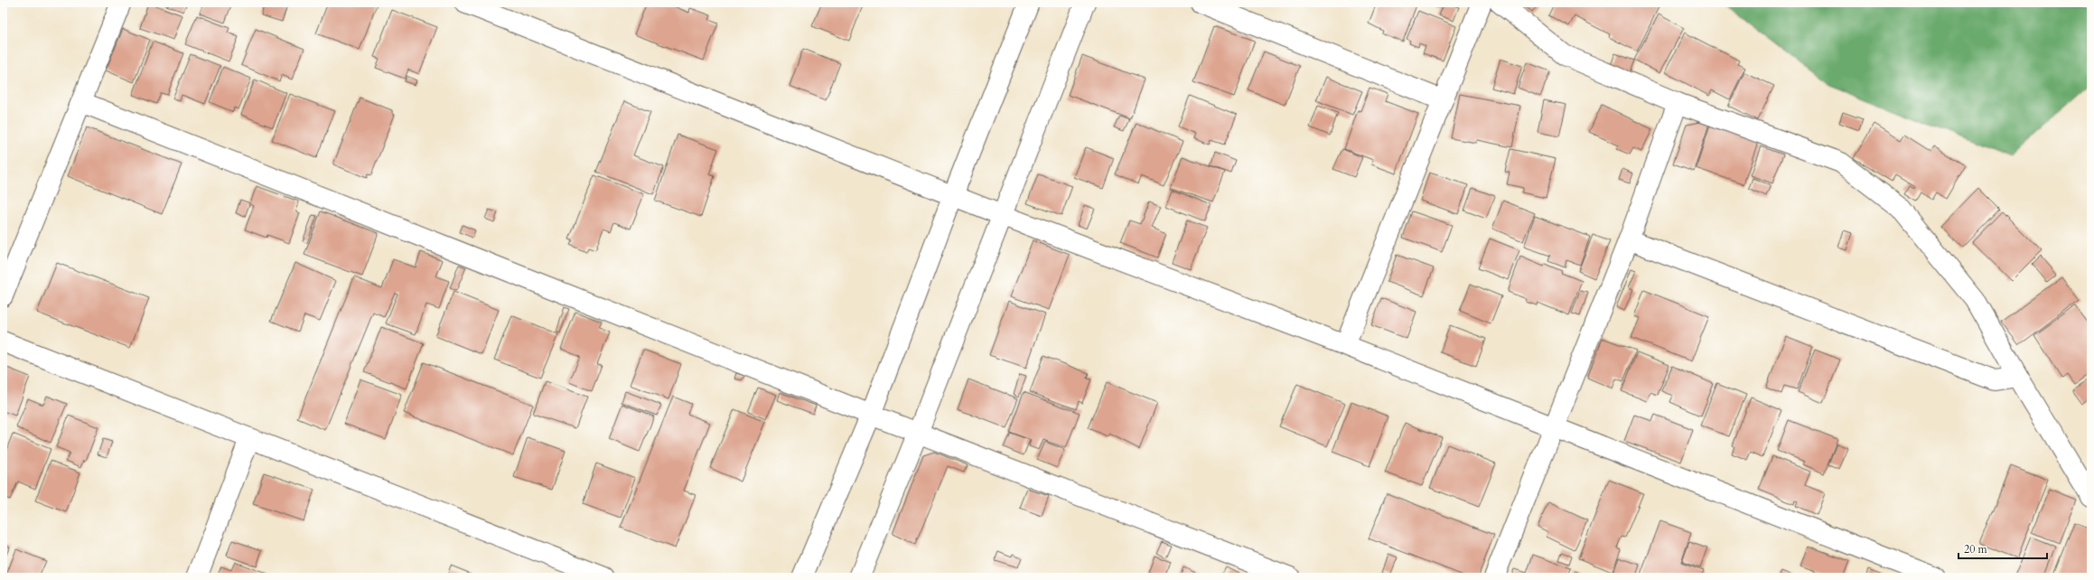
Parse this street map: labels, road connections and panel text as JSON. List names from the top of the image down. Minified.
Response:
{"scale_bar":"20 m"}
